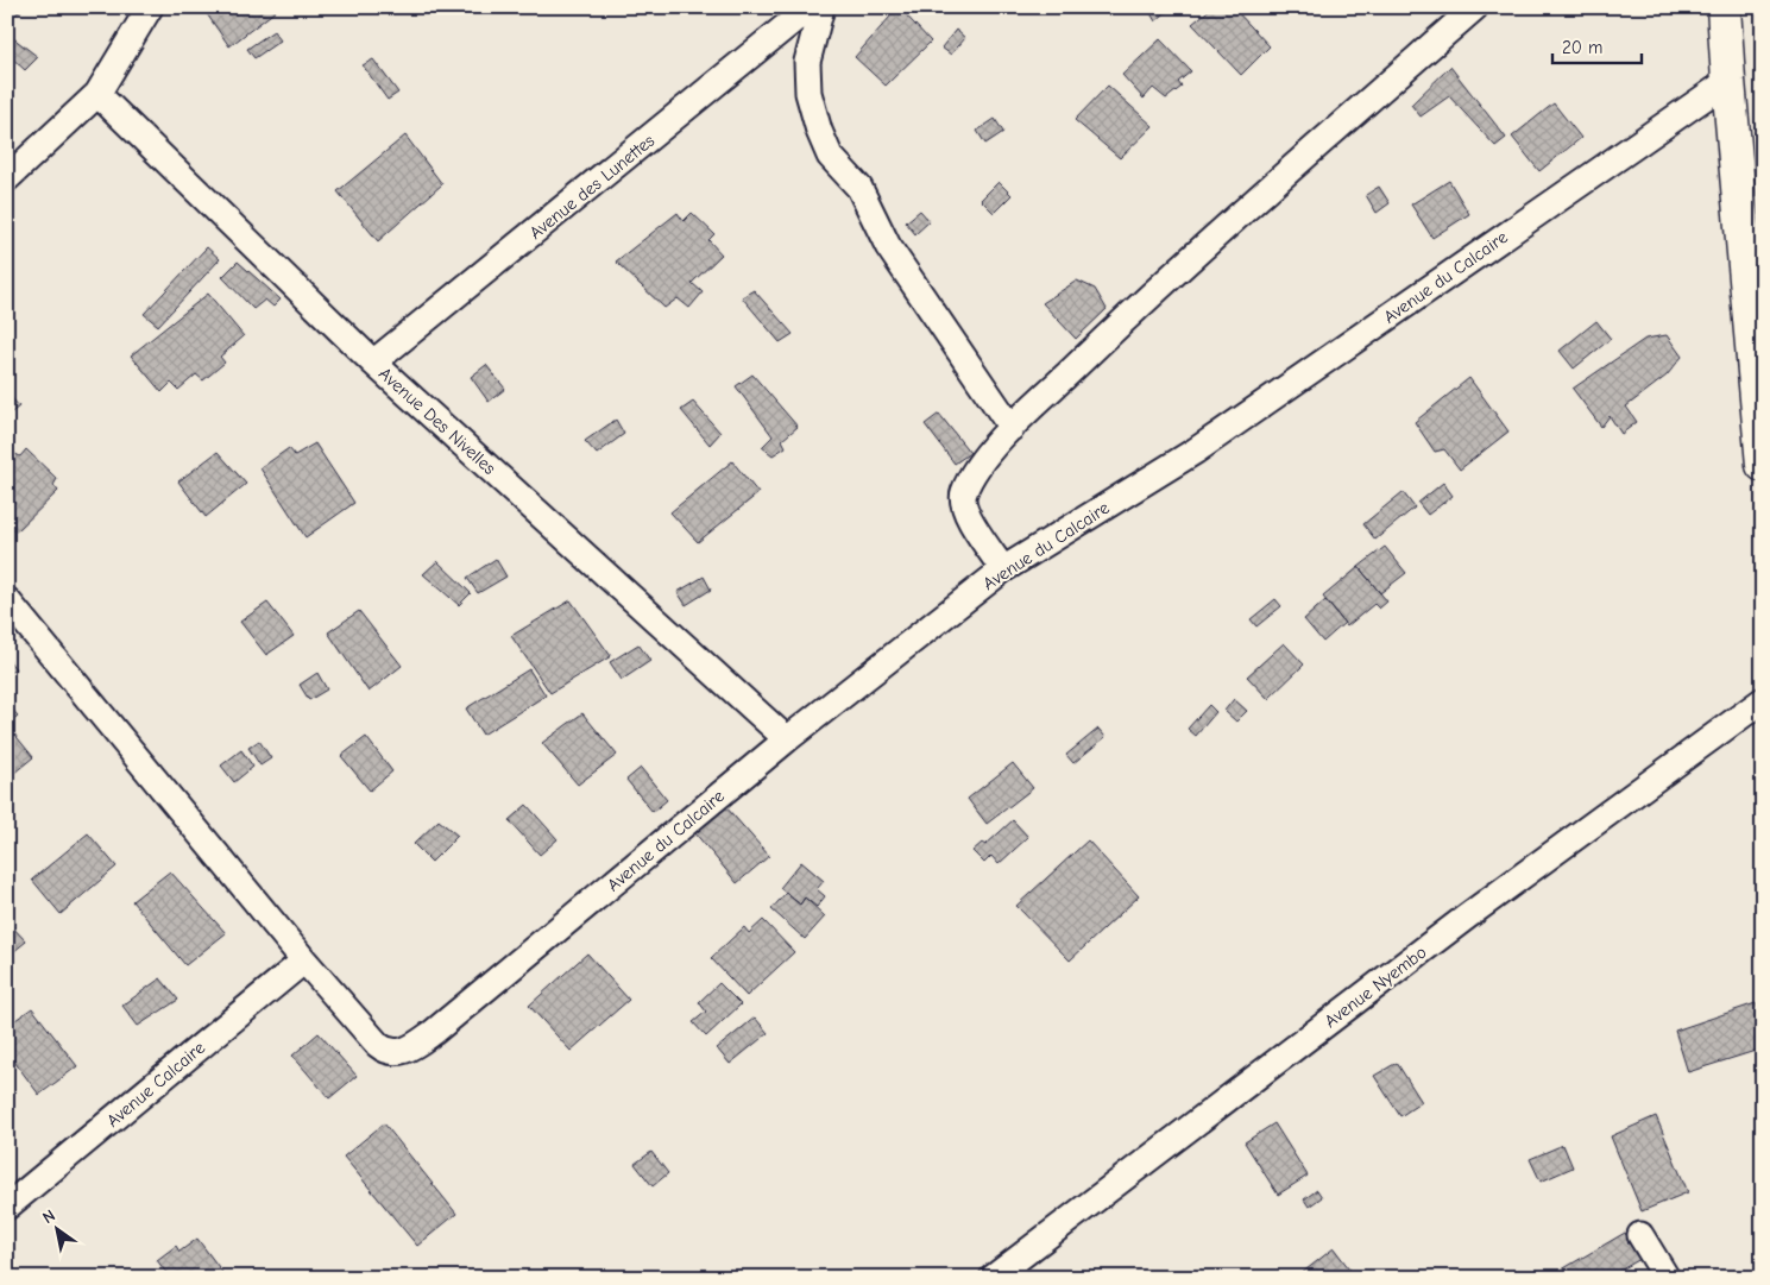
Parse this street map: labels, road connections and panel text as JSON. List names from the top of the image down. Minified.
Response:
{"streets":{"street":["Avenue des Lunettes","Avenue du Calcaire","Avenue Des Nivelles","Avenue Nyembo","Avenue Calcaire"]},"crossings":[["Avenue des Lunettes","Avenue Des Nivelles"],["Avenue du Calcaire","Avenue Des Nivelles"],["Avenue du Calcaire","Avenue Calcaire"]],"scale_bar":"20 m","north":"top left"}
